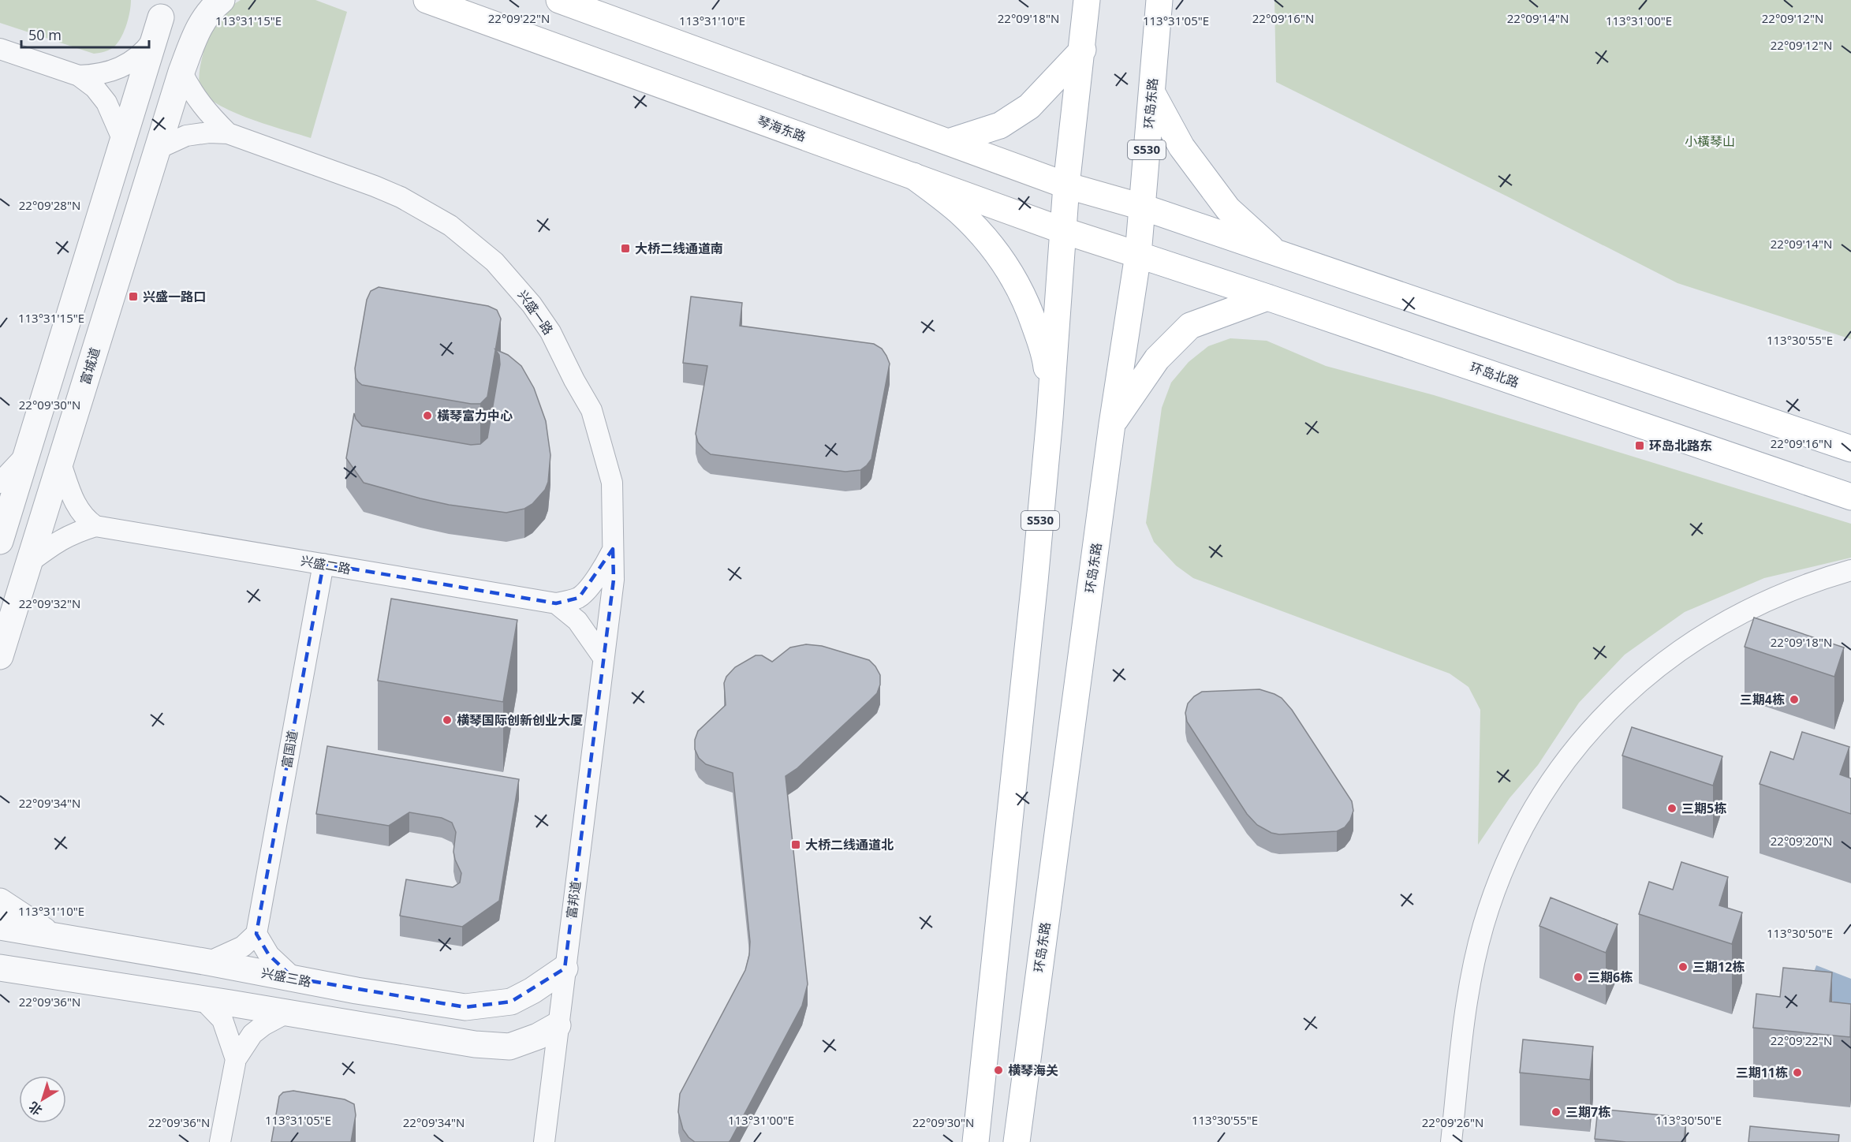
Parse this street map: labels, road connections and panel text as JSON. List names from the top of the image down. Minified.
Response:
{"streets":{"main road":["环岛东路","琴海东路","S530","环岛北路"],"street":["兴盛一路","富城道","兴盛二路","富国道","富邦道","兴盛三路"]},"crossings":[["环岛东路","琴海东路"],["环岛东路","环岛北路"],["琴海东路","S530"],["琴海东路","环岛北路"],["兴盛一路","富邦道"],["兴盛二路","富国道"],["富邦道","兴盛三路"]],"parks":["小橫琴山"],"places":{"transit":["大桥二线通道南","兴盛一路口","环岛北路东","大桥二线通道北"],"other":["橫琴富力中心","三期4栋","横琴国际创新创业大厦","三期5栋","三期12栋","三期6栋","横琴海关","三期11栋","三期7栋"]},"scale_bar":"50 m","north":"bottom left","coordinates":["22°09'12\"N","22°09'16\"N","22°09'22\"N","22°09'18\"N","22°09'14\"N","113°31'15\"E","113°31'10\"E","113°31'05\"E","113°31'00\"E","22°09'28\"N","113°30'55\"E","22°09'30\"N","22°09'32\"N","22°09'34\"N","22°09'20\"N","113°30'50\"E","22°09'36\"N","22°09'26\"N"]}
